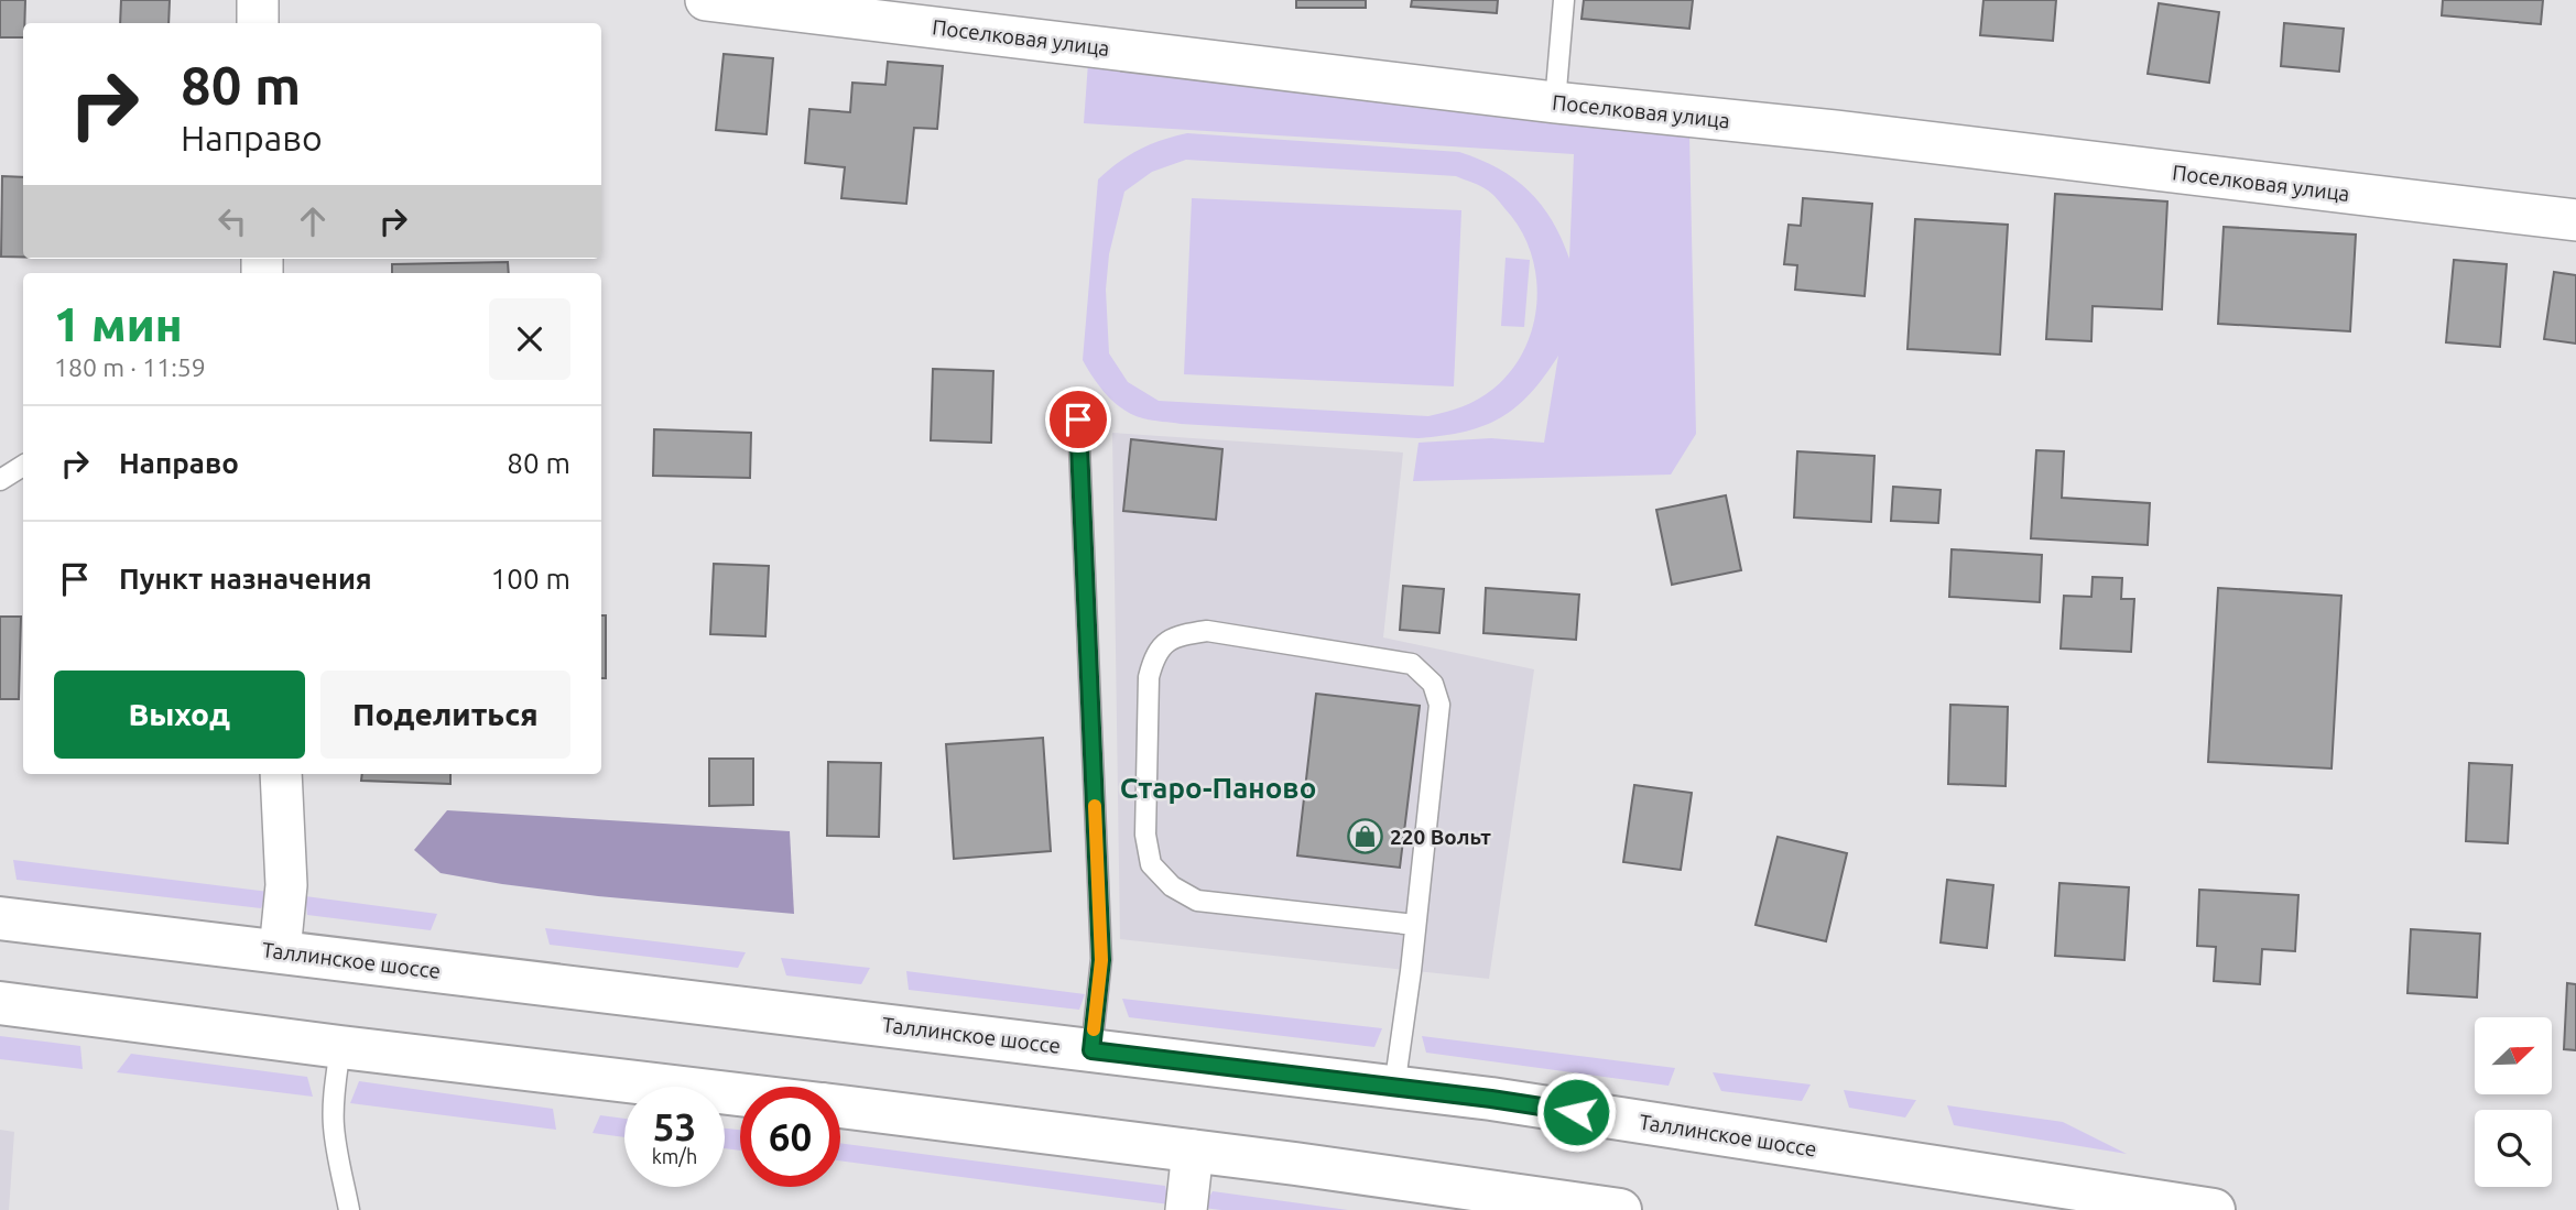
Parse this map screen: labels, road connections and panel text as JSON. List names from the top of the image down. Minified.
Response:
{"streets":{"main road":["Таллинское шоссе"],"street":["Поселковая улица"]},"districts":["Старо-Паново"],"places":{"shop":["220 Вольт"]},"north":"top right","page":{"turn":["80 m","Направо"],"heading":["1 мин","180 m · 11:59"],"list":[{"name":"Направо","value":"80 m"},{"name":"Пункт назначения","value":"100 m"}],"buttons":["Выход","Поделиться"],"speed":"53 km/h","limit":"60"}}
